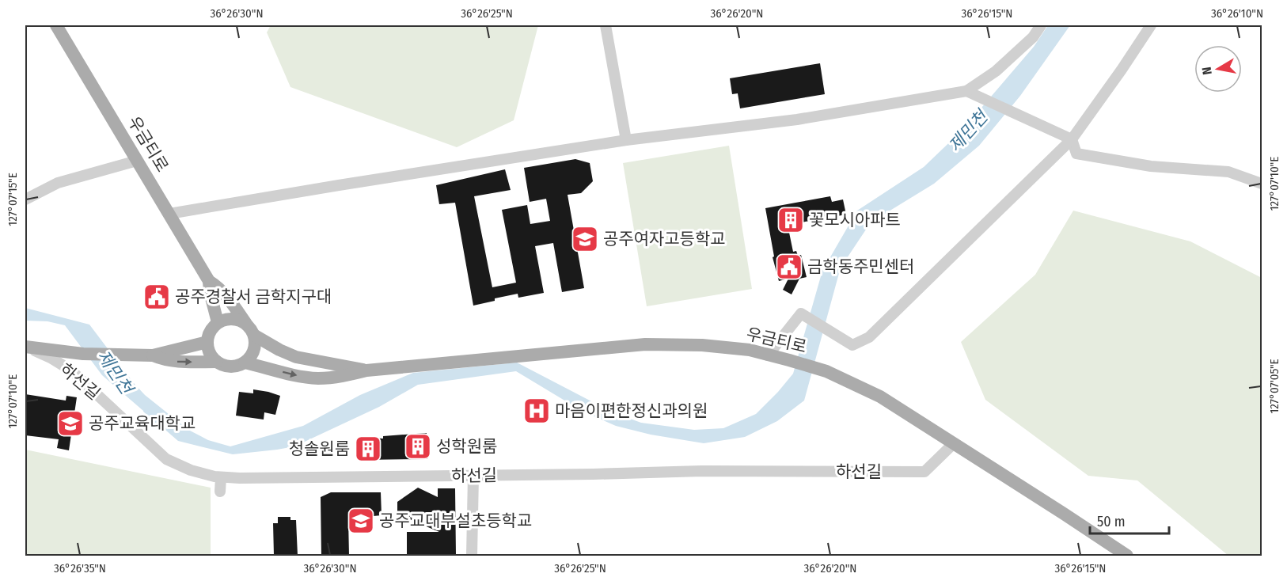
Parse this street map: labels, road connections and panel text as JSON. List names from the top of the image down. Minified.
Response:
{"streets":{"main road":["우금티로"],"street":["하선길"]},"crossings":[["우금티로","하선길"]],"water":["제민천"],"places":{"building":["꽃모시아파트","성학원룸","청솔원룸"],"school or university":["공주여자고등학교","공주교육대학교","공주교대부설초등학교"],"public building":["금학동주민센터","공주경찰서 금학지구대"],"hospital":["마음이편한정신과의원"]},"scale_bar":"50 m","north":"left","coordinates":["36°26'30\"N","36°26'25\"N","36°26'20\"N","36°26'15\"N","36°26'10\"N","127°07'10\"E","127°07'15\"E","127°07'05\"E","36°26'35\"N"]}
